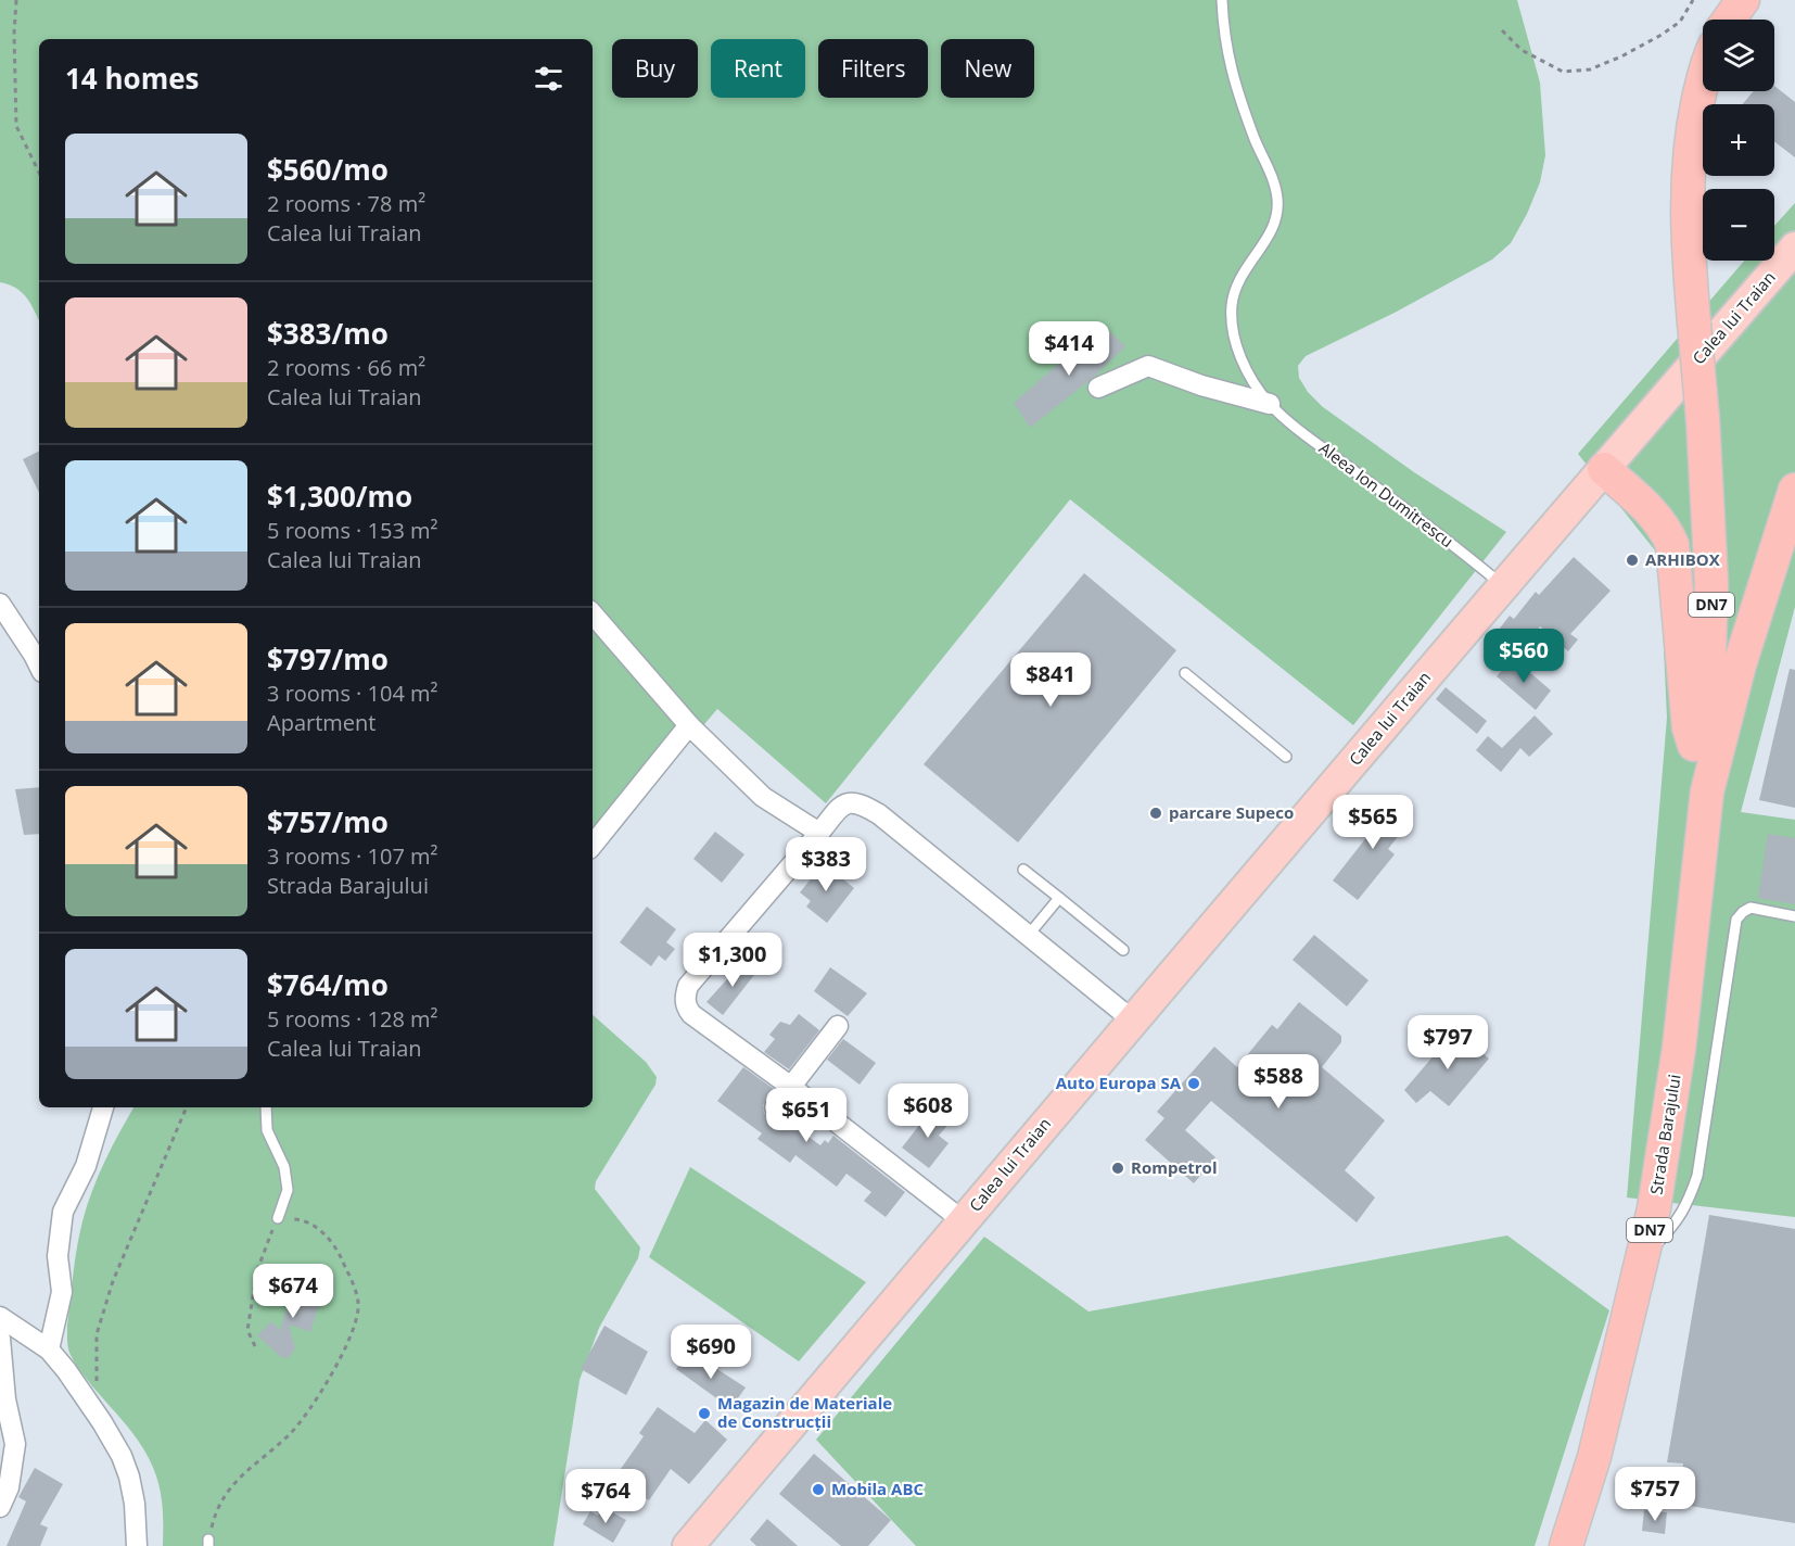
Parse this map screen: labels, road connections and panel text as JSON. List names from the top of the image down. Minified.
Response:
{"streets":{"highway":["DN7","Strada Barajului"],"main road":["Calea lui Traian"],"street":["Aleea Ion Dumitrescu"]},"crossings":[["Calea lui Traian","Aleea Ion Dumitrescu"],["DN7","Strada Barajului"]],"places":["ARHIBOX","parcare Supeco","Auto Europa SA","Rompetrol","Magazin de Materiale de Construcții","Mobila ABC"],"page":{"map_buttons":["+","−"],"chip":["Buy","Rent","Filters","New"],"heading":"14 homes","list":[{"name":"$560/mo","note":"2 rooms · 78 m² · Calea lui Traian"},{"name":"$383/mo","note":"2 rooms · 66 m² · Calea lui Traian"},{"name":"$1,300/mo","note":"5 rooms · 153 m² · Calea lui Traian"},{"name":"$797/mo","note":"3 rooms · 104 m² · Apartment"},{"name":"$757/mo","note":"3 rooms · 107 m² · Strada Barajului"},{"name":"$764/mo","note":"5 rooms · 128 m² · Calea lui Traian"}],"price":["$414","$560","$841","$565","$383","$1,300","$797","$588","$608","$651","$674","$690","$757","$764"]}}
